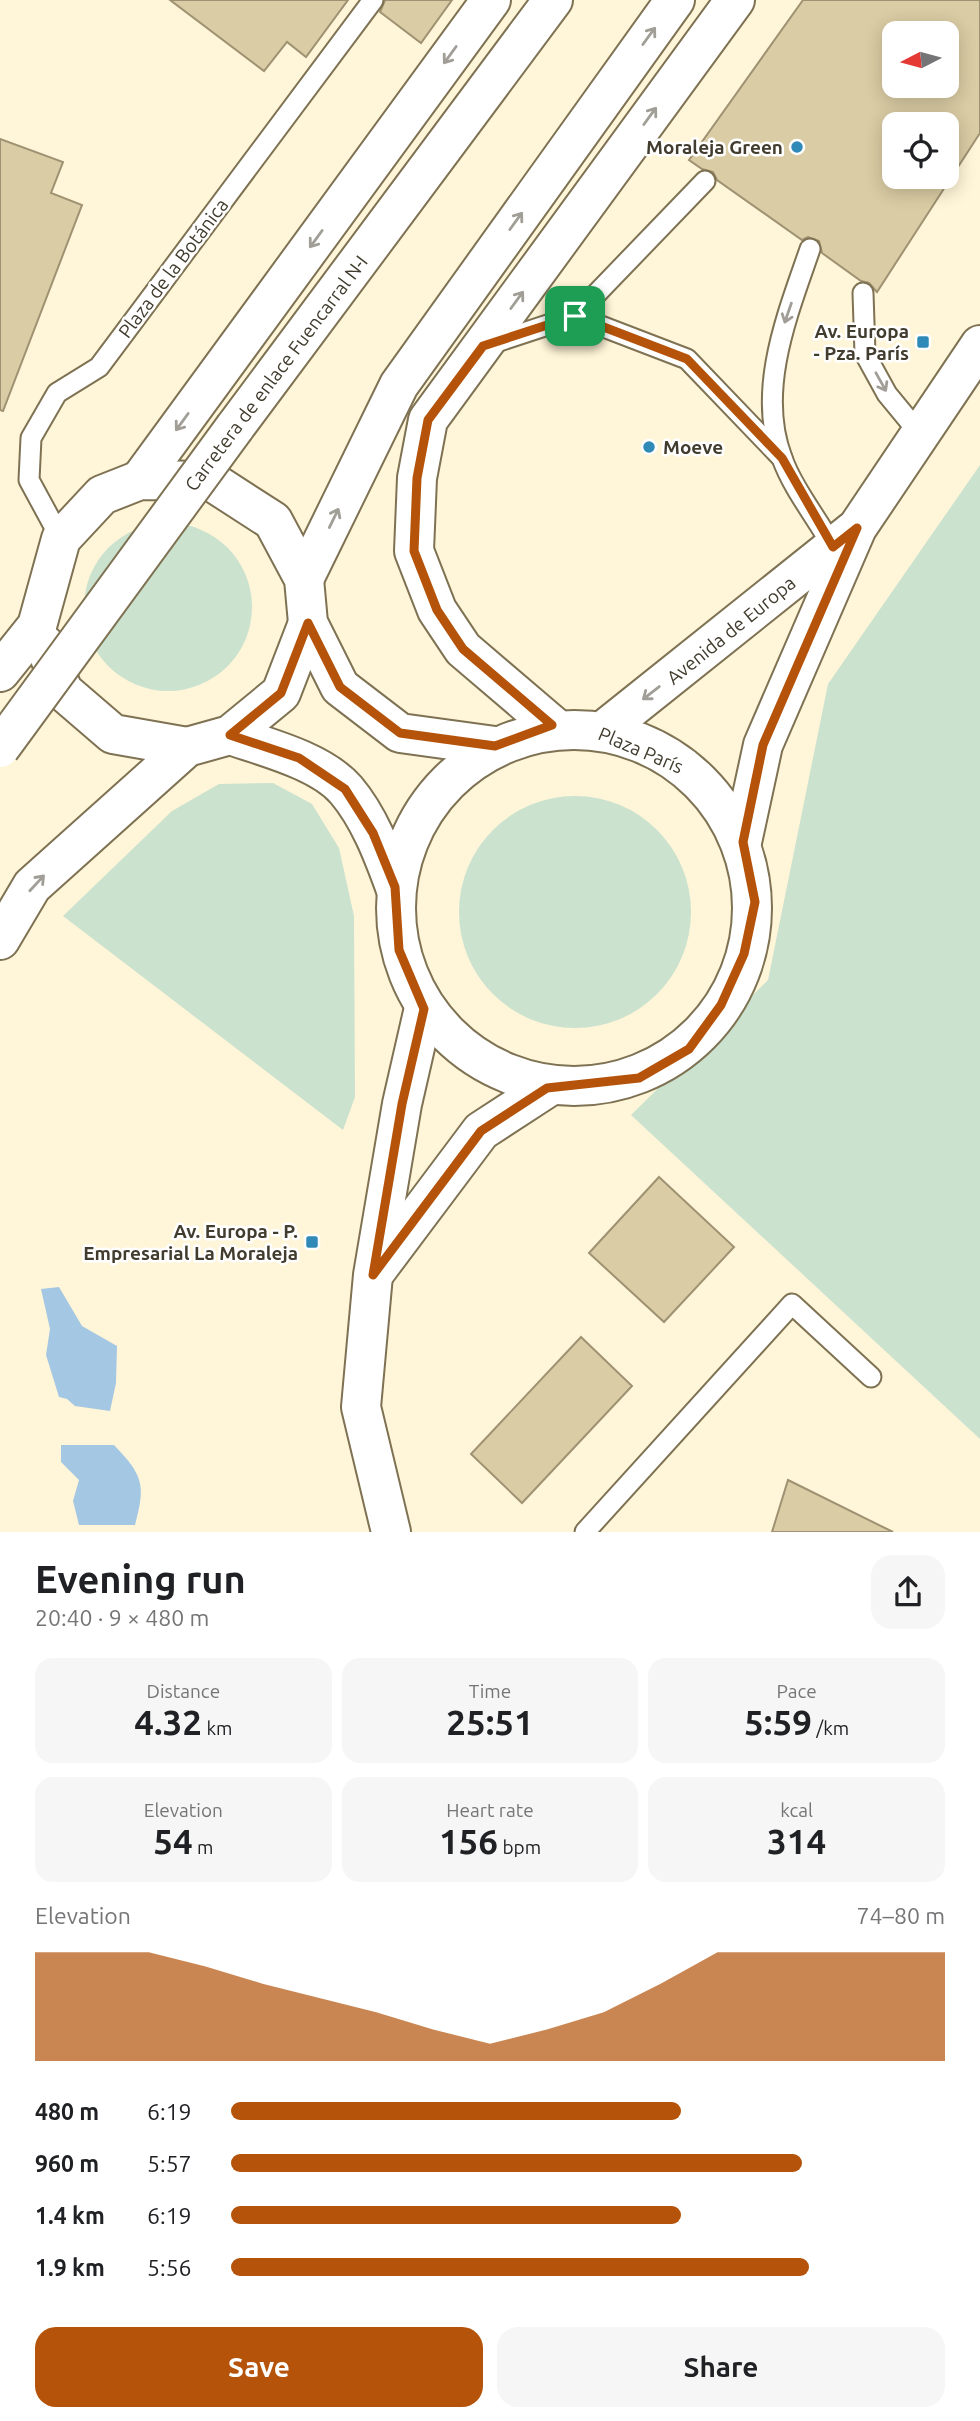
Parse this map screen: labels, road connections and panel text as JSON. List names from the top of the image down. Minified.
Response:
{"streets":{"street":["Carretera de enlace Fuencarral N-I","Avenida de Europa","Plaza París"],"lane":["Plaza de la Botánica"]},"crossings":[["Avenida de Europa","Plaza París"]],"one_way":["Avenida de Europa"],"places":{"other":["Moraleja Green","Moeve"],"transit":["Av. Europa - Pza. París","Av. Europa - P. Empresarial La Moraleja"]},"north":"left","page":{"heading":["Evening run","20:40 · 9 × 480 m"],"stats":[["Distance","4.32 km"],["Time","25:51"],["Pace","5:59 /km"],["Elevation","54 m"],["Heart rate","156 bpm"],["kcal","314"]],"chart":["Elevation","74–80 m"],"list":[{"name":"480 m","note":"6:19"},{"name":"960 m","note":"5:57"},{"name":"1.4 km","note":"6:19"},{"name":"1.9 km","note":"5:56"}],"buttons":["Save","Share"]}}
